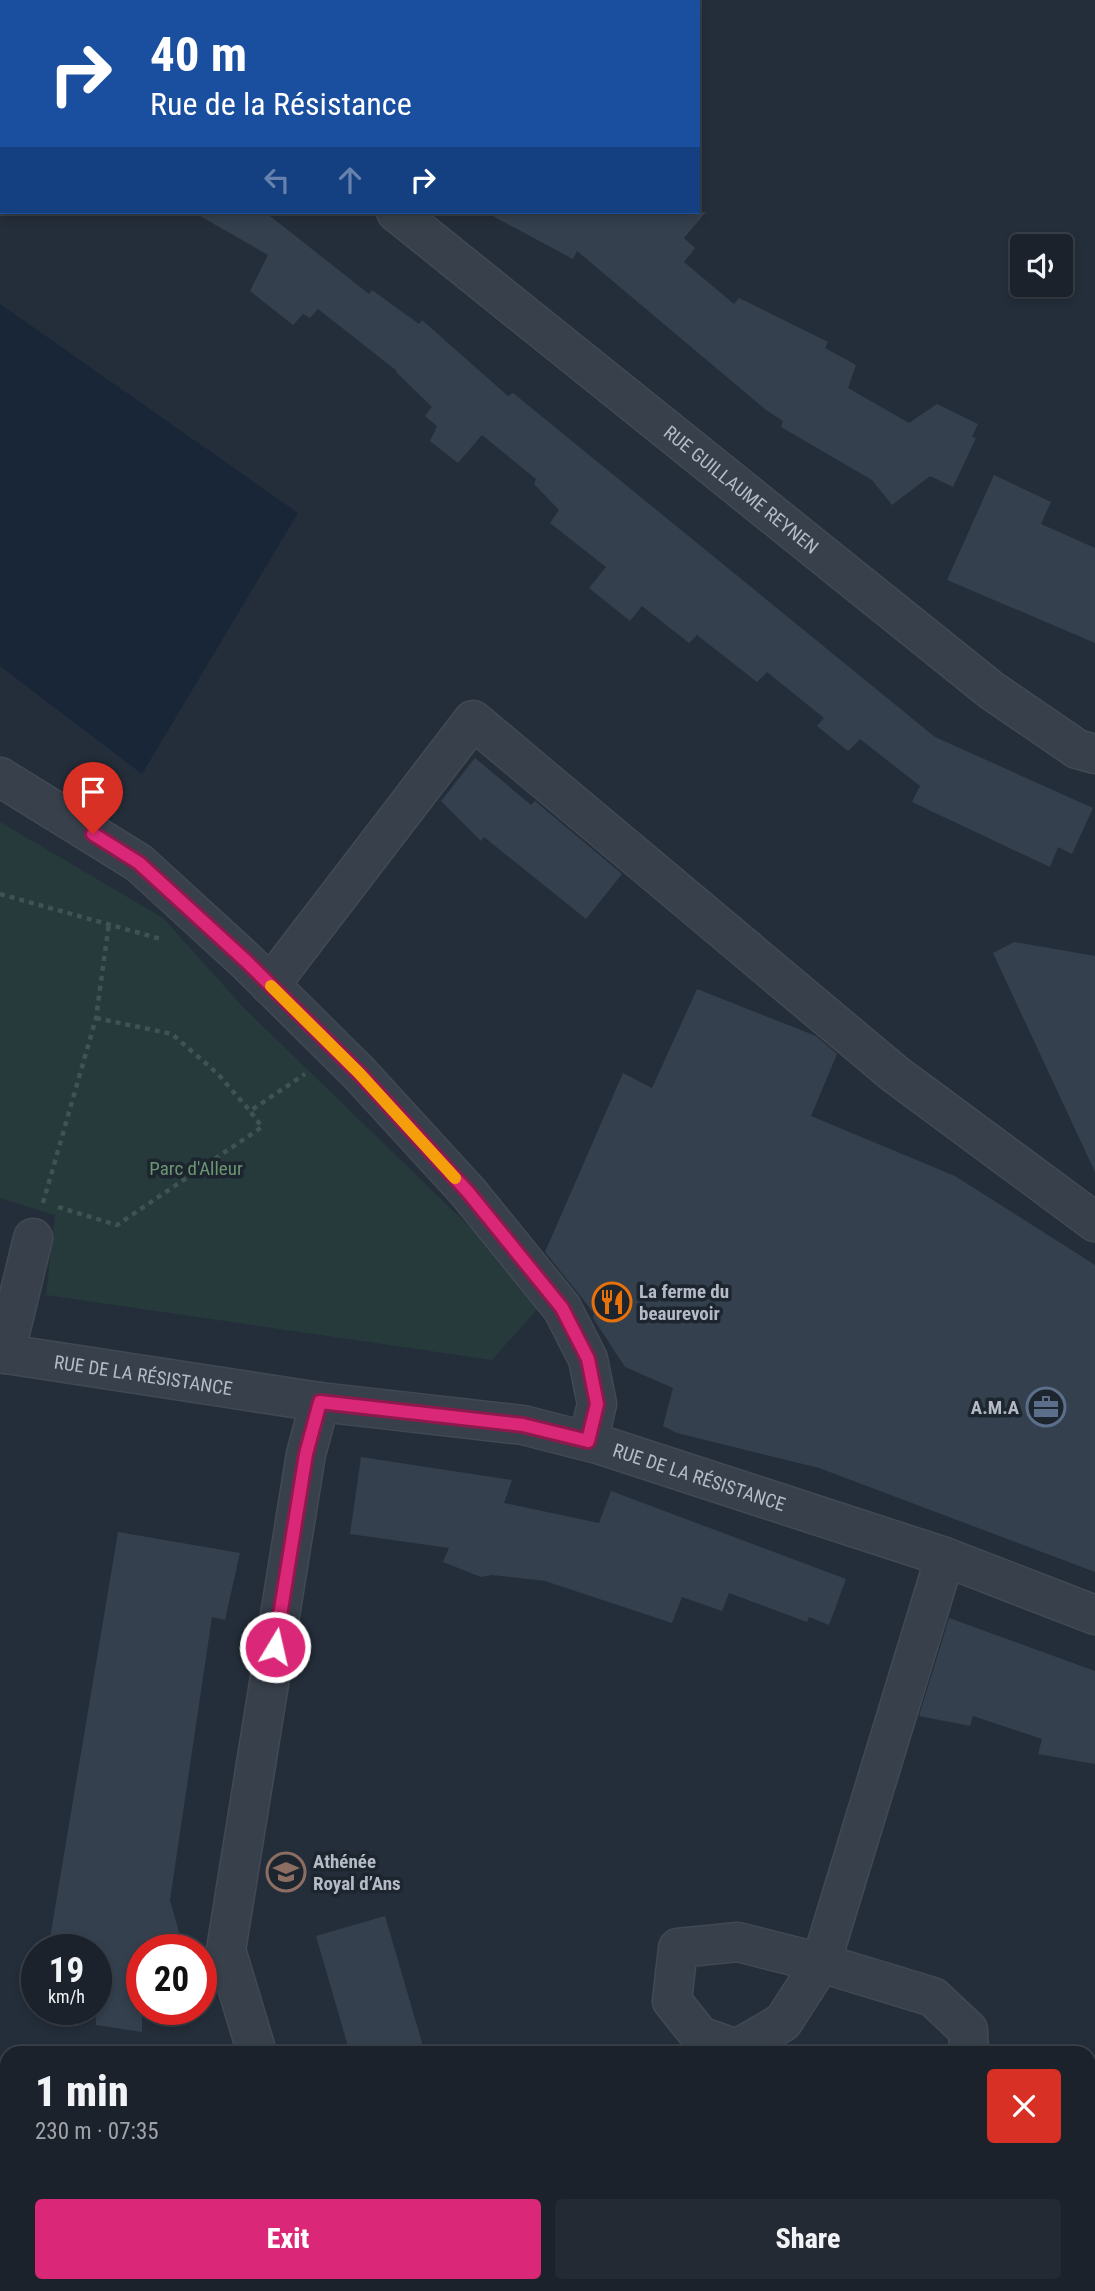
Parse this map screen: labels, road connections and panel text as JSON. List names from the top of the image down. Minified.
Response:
{"streets":{"street":["RUE GUILLAUME REYNEN","RUE DE LA RÉSISTANCE"]},"parks":["Parc d'Alleur"],"places":{"restaurant":["La ferme du beaurevoir"],"office":["A.M.A"],"school or university":["Athénée Royal d’Ans"]},"page":{"turn":["40 m","Rue de la Résistance"],"speed":"19 km/h","limit":"20","heading":["1 min","230 m · 07:35"],"buttons":["Exit","Share"]}}
